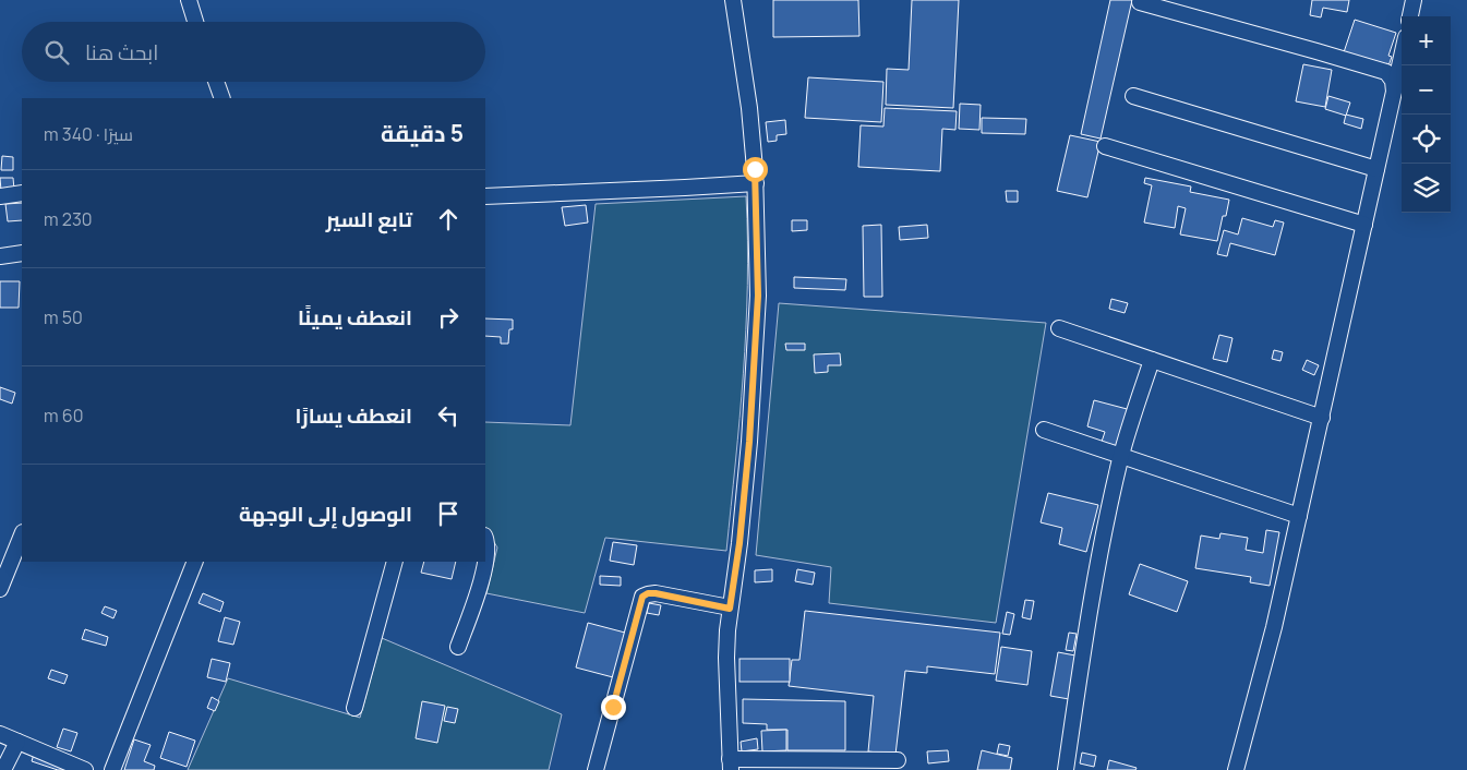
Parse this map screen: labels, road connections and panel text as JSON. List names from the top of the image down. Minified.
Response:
{"page":{"map_buttons":["+","−"],"search":"ابحث هنا","heading":["5 دقيقة","سيرًا · 340 m"],"list":[["تابع السير","230 m"],["انعطف يمينًا","50 m"],["انعطف يسارًا","60 m"],"الوصول إلى الوجهة"]}}
